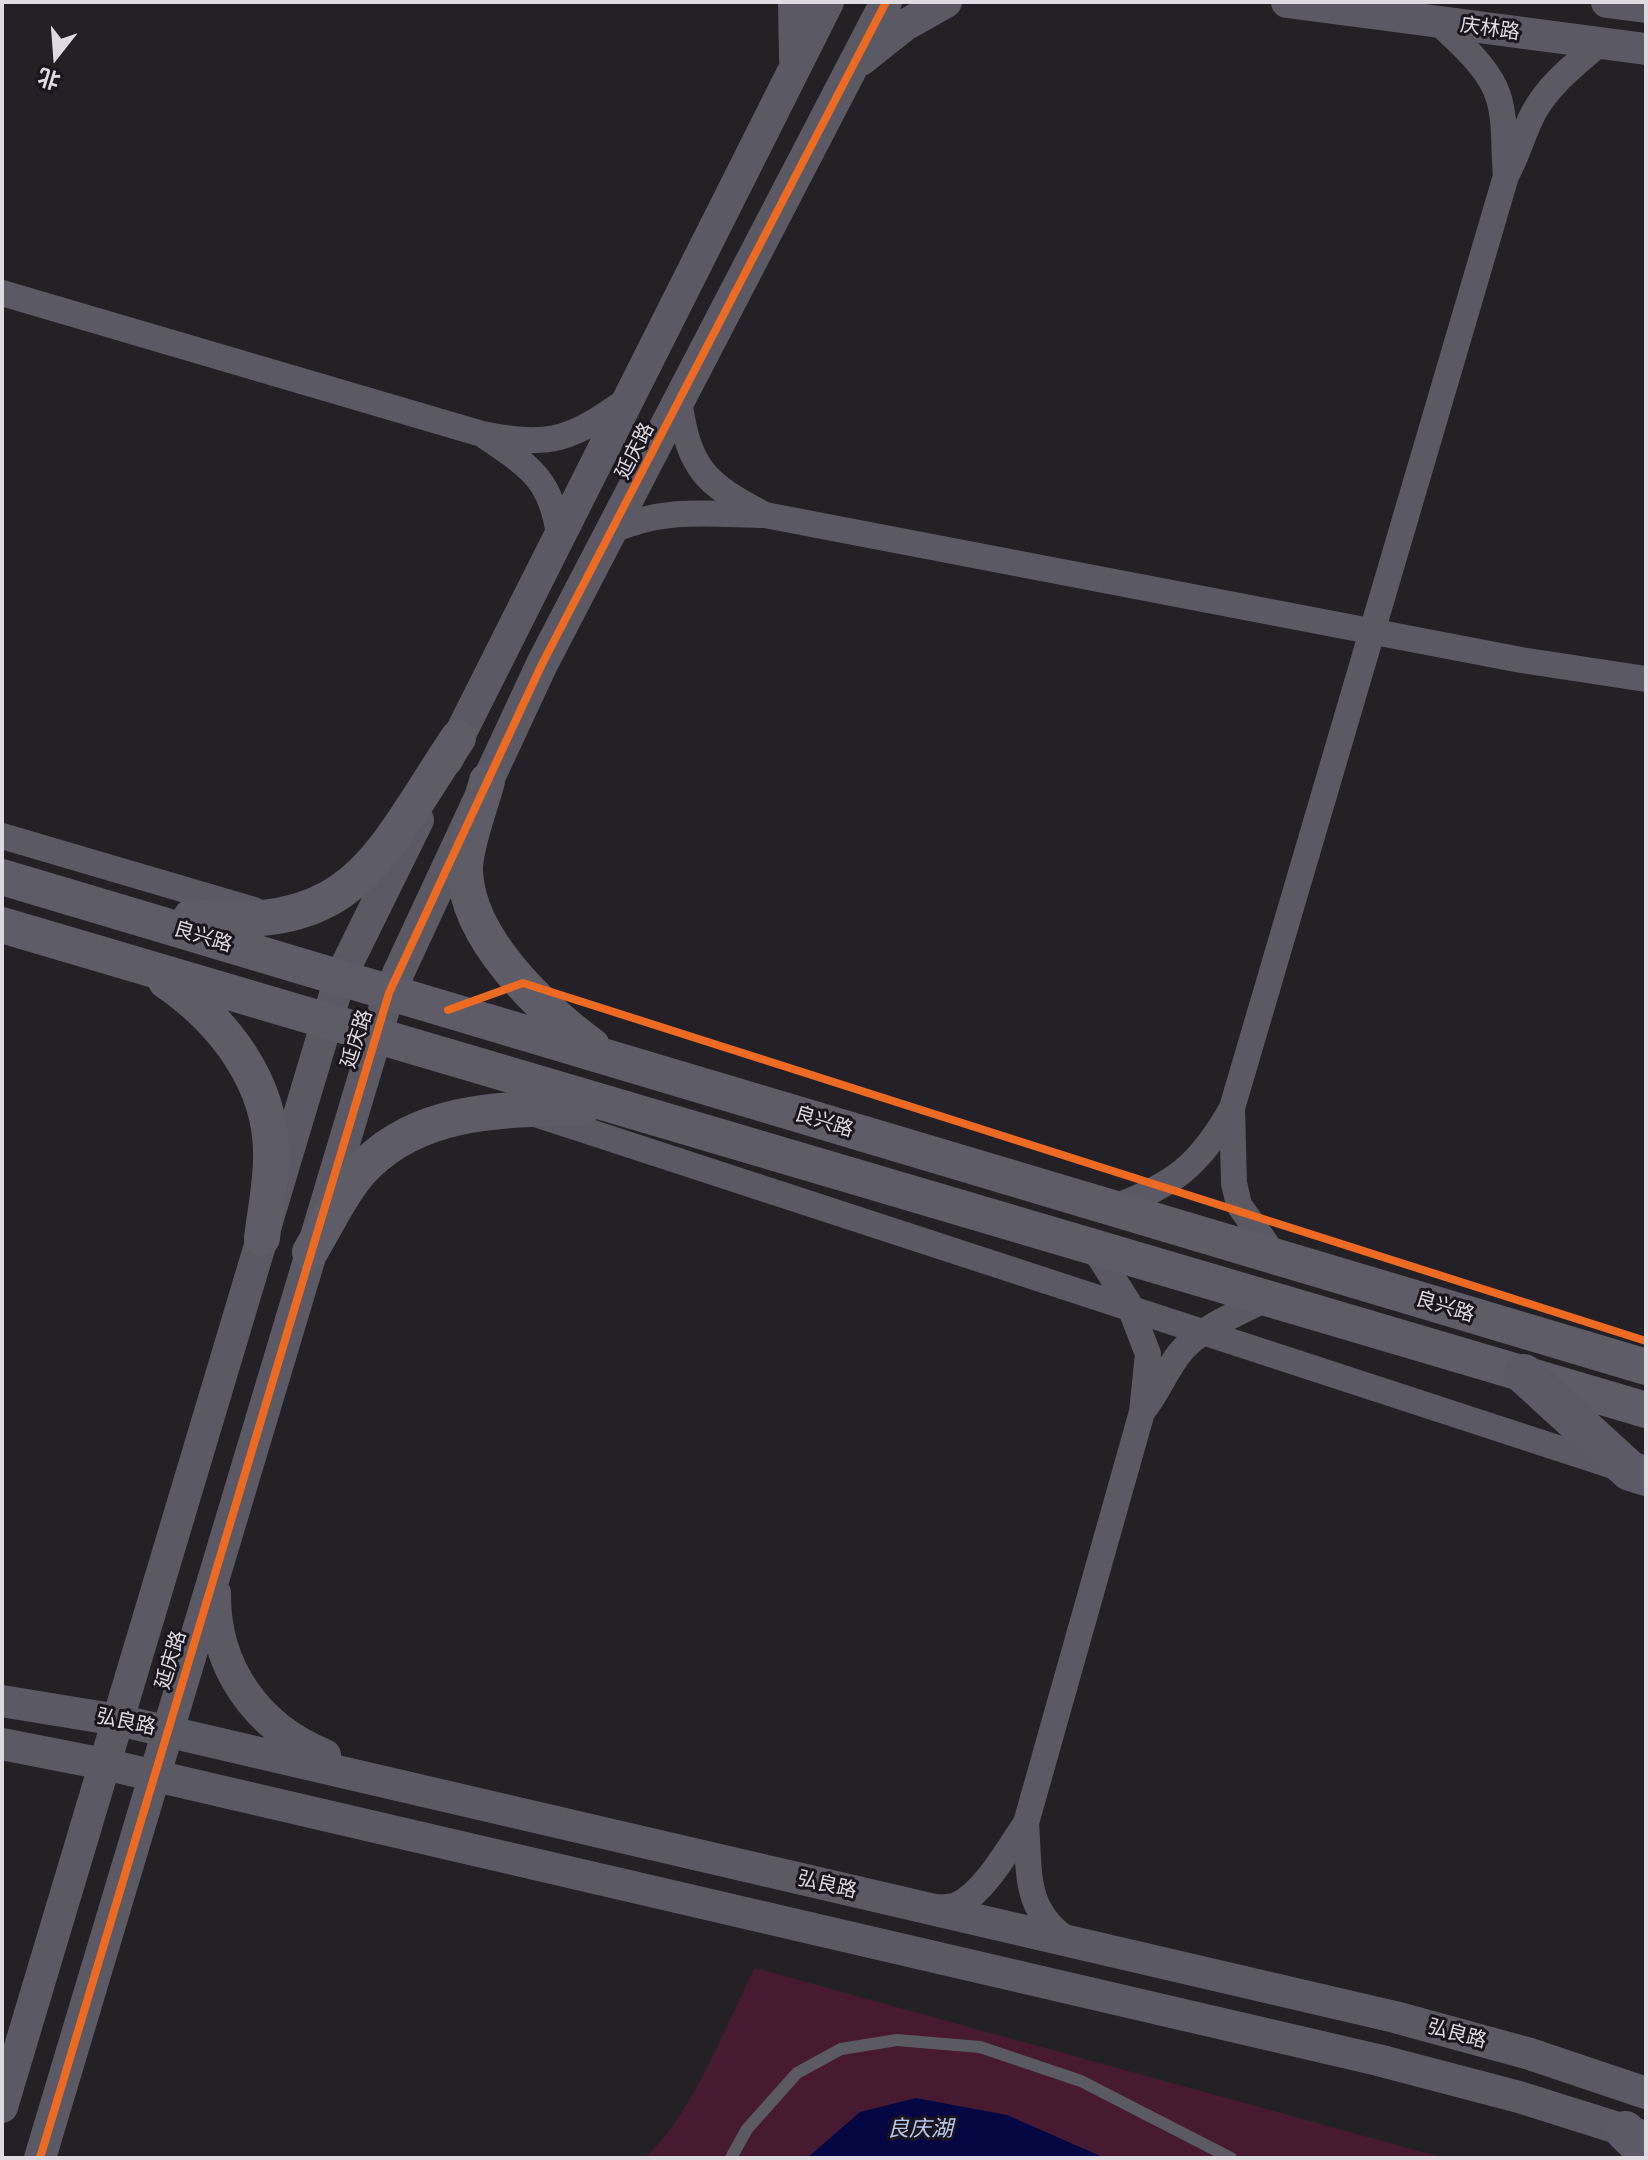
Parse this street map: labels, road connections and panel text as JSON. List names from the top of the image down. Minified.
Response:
{"streets":{"main road":["良兴路"],"street":["庆林路","延庆路","弘良路"]},"crossings":[["延庆路","良兴路"],["延庆路","弘良路"]],"water":["良庆湖"],"north":"bottom"}
